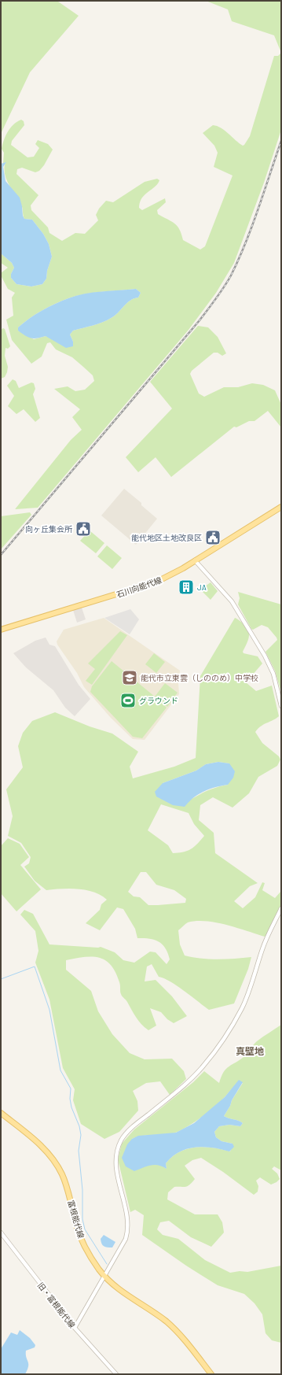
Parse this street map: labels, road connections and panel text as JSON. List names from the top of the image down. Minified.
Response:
{"streets":{"main road":["石川向能代線","富根能代線"],"street":["旧・富根能代線"]},"districts":["真壁地"],"places":{"public building":["向ヶ丘集会所","能代地区土地改良区"],"building":["JA"],"school or university":["能代市立東雲（しののめ）中学校"],"sports":["グラウンド"]}}
